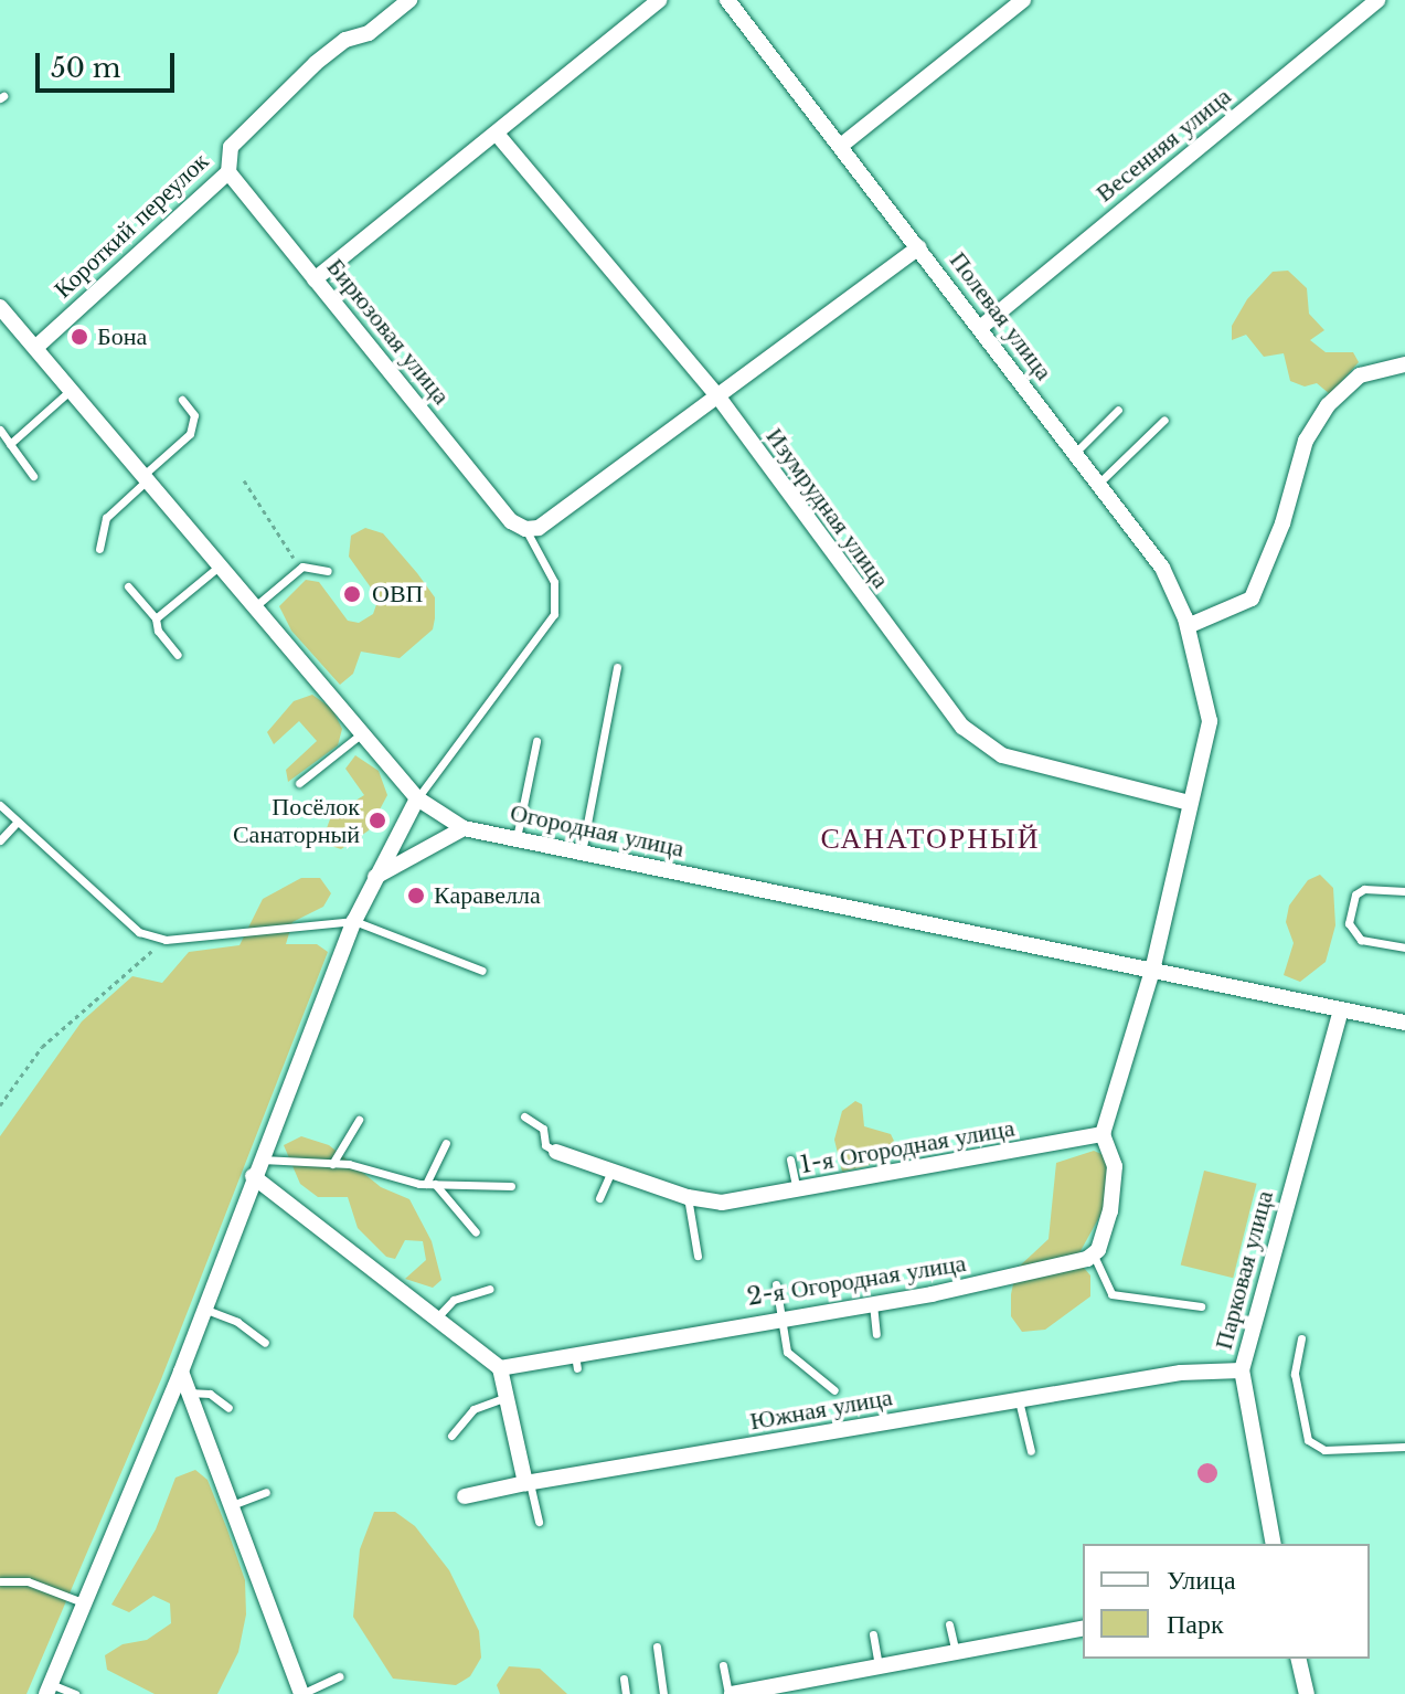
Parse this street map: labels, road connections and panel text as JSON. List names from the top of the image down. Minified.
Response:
{"streets":{"street":["Весенняя улица","Короткий переулок","Полевая улица","Бирюзовая улица","Изумрудная улица","Огородная улица","1-я Огородная улица","Парковая улица","2-я Огородная улица","Южная улица"]},"crossings":[["Весенняя улица","Полевая улица"],["Короткий переулок","Бирюзовая улица"],["Короткий переулок","Огородная улица"],["Полевая улица","Изумрудная улица"],["Полевая улица","Огородная улица"],["Огородная улица","Парковая улица"],["Парковая улица","Южная улица"]],"districts":["САНАТОРНЫЙ"],"places":["Бона","ОВП","Посёлок Санаторный","Каравелла"],"legend":["Улица","Парк"],"scale_bar":"50 m"}
